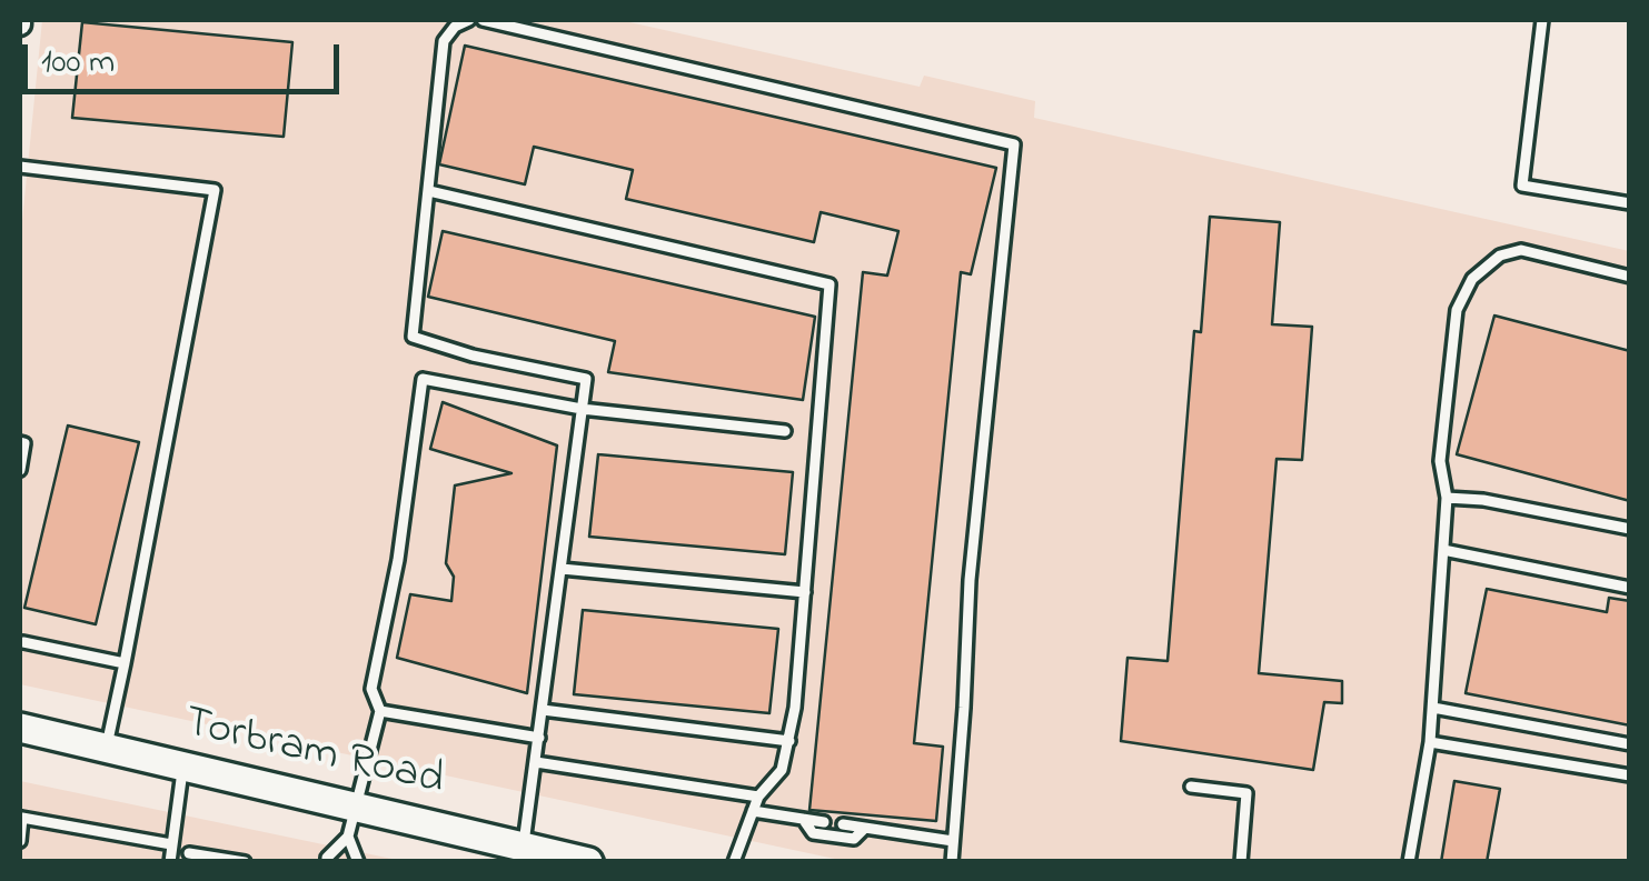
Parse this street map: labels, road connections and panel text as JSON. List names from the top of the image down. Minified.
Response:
{"streets":{"main road":["Torbram Road"]},"scale_bar":"100 m"}
